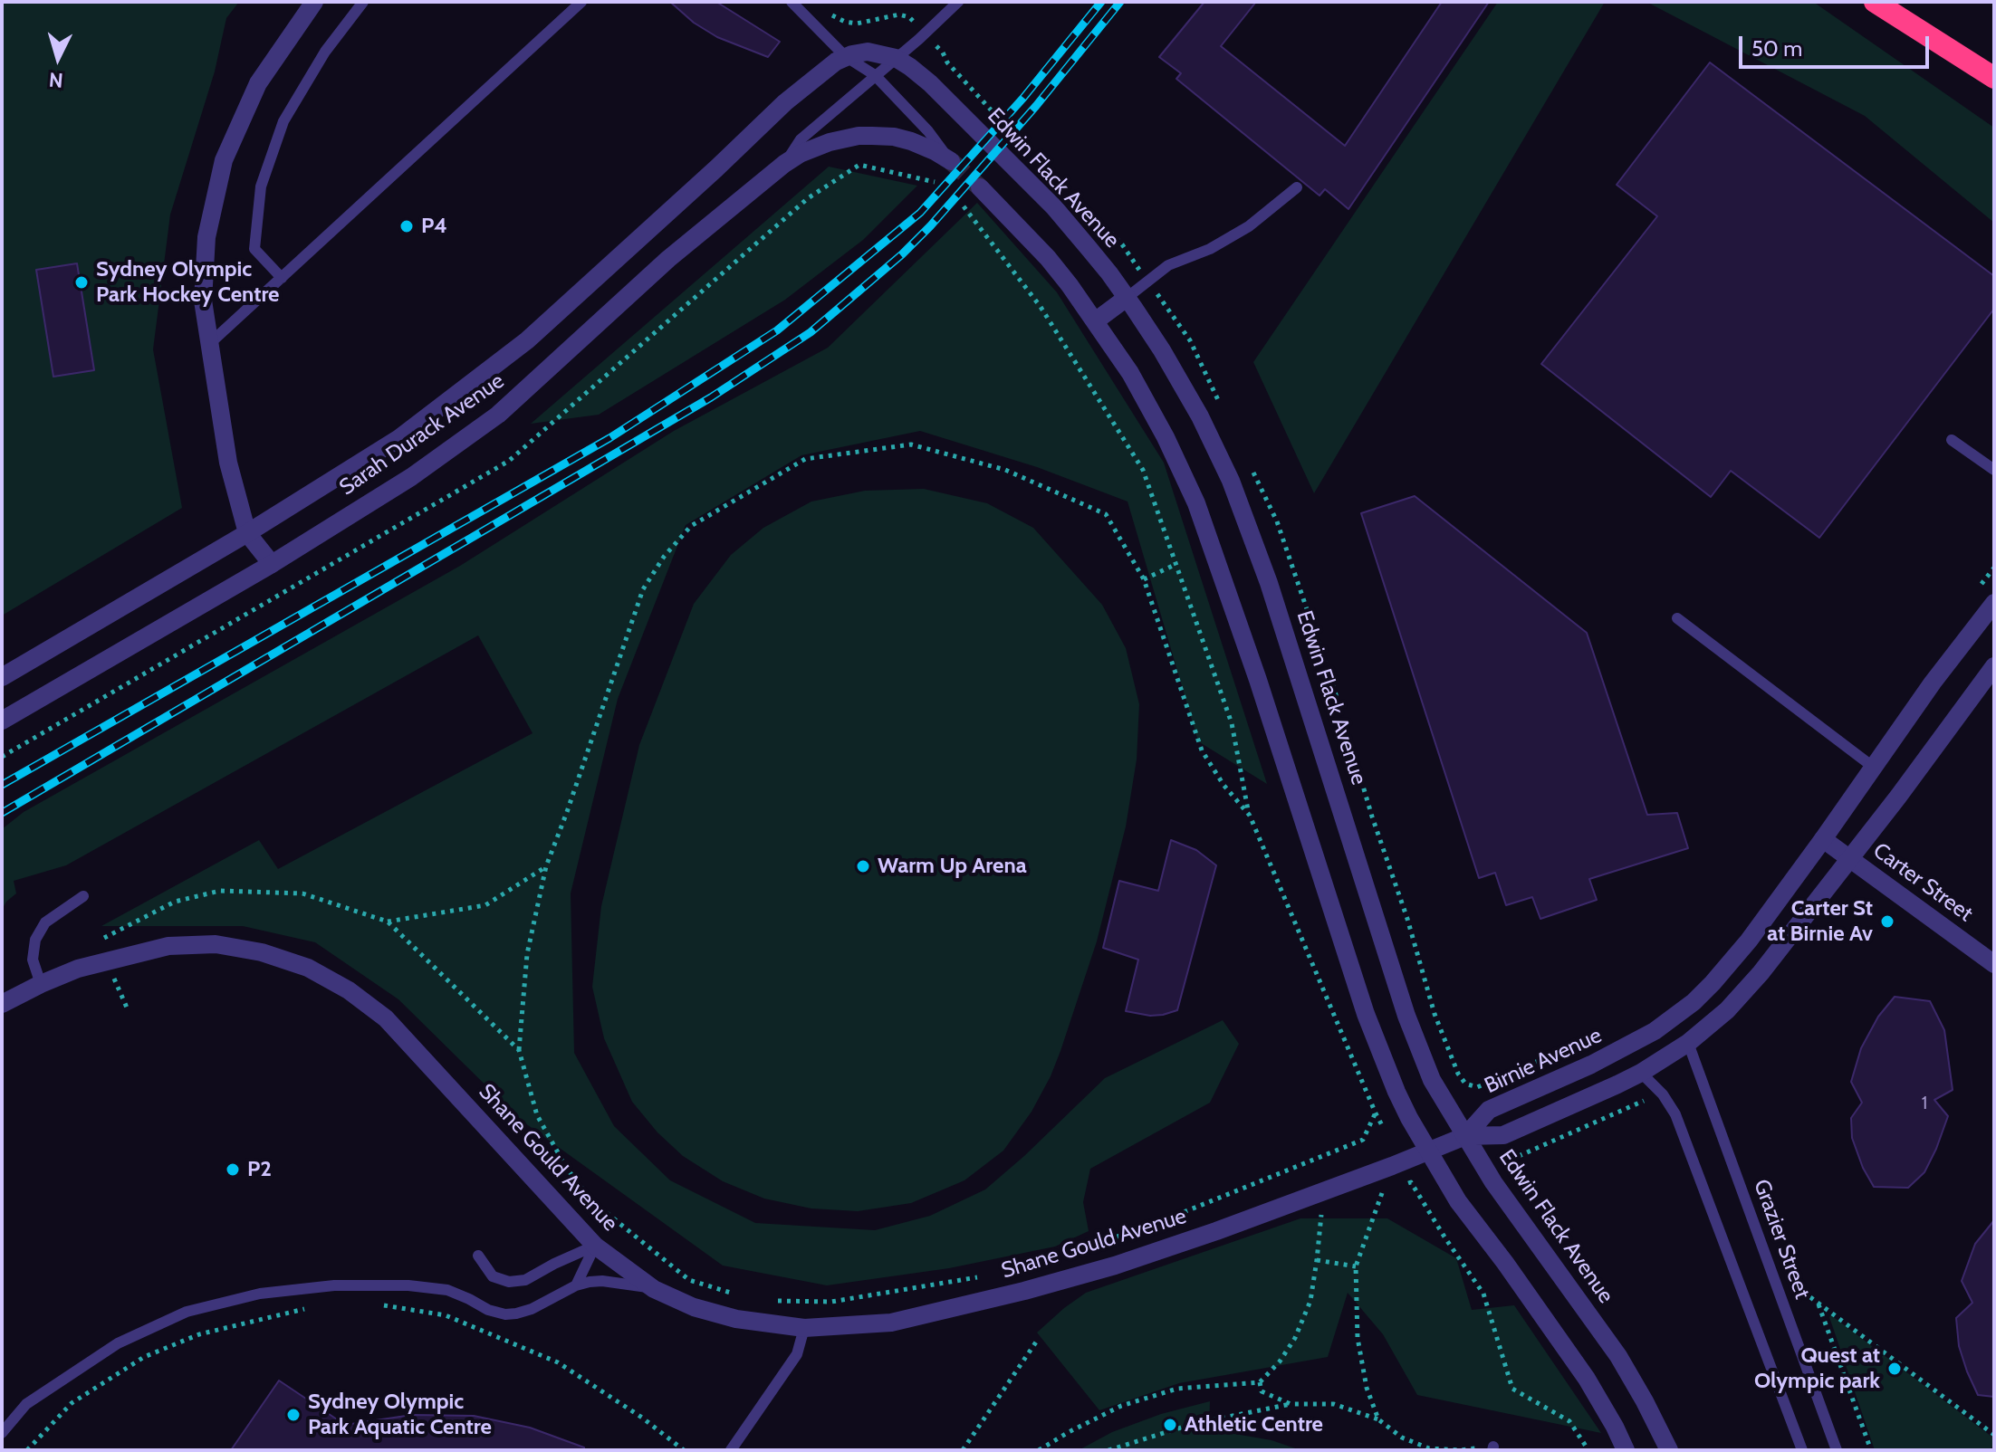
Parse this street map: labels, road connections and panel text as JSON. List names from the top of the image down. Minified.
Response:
{"streets":{"street":["Edwin Flack Avenue","Sarah Durack Avenue","Carter Street","Birnie Avenue","Shane Gould Avenue"],"lane":["Grazier Street"]},"crossings":[["Edwin Flack Avenue","Sarah Durack Avenue"],["Edwin Flack Avenue","Birnie Avenue"],["Edwin Flack Avenue","Shane Gould Avenue"],["Carter Street","Birnie Avenue"],["Birnie Avenue","Shane Gould Avenue"]],"places":["P4","Sydney Olympic Park Hockey Centre","Warm Up Arena","Carter St at Birnie Av","P2","Quest at Olympic park","Sydney Olympic Park Aquatic Centre","Athletic Centre"],"house_numbers":["1"],"scale_bar":"50 m","north":"bottom"}
